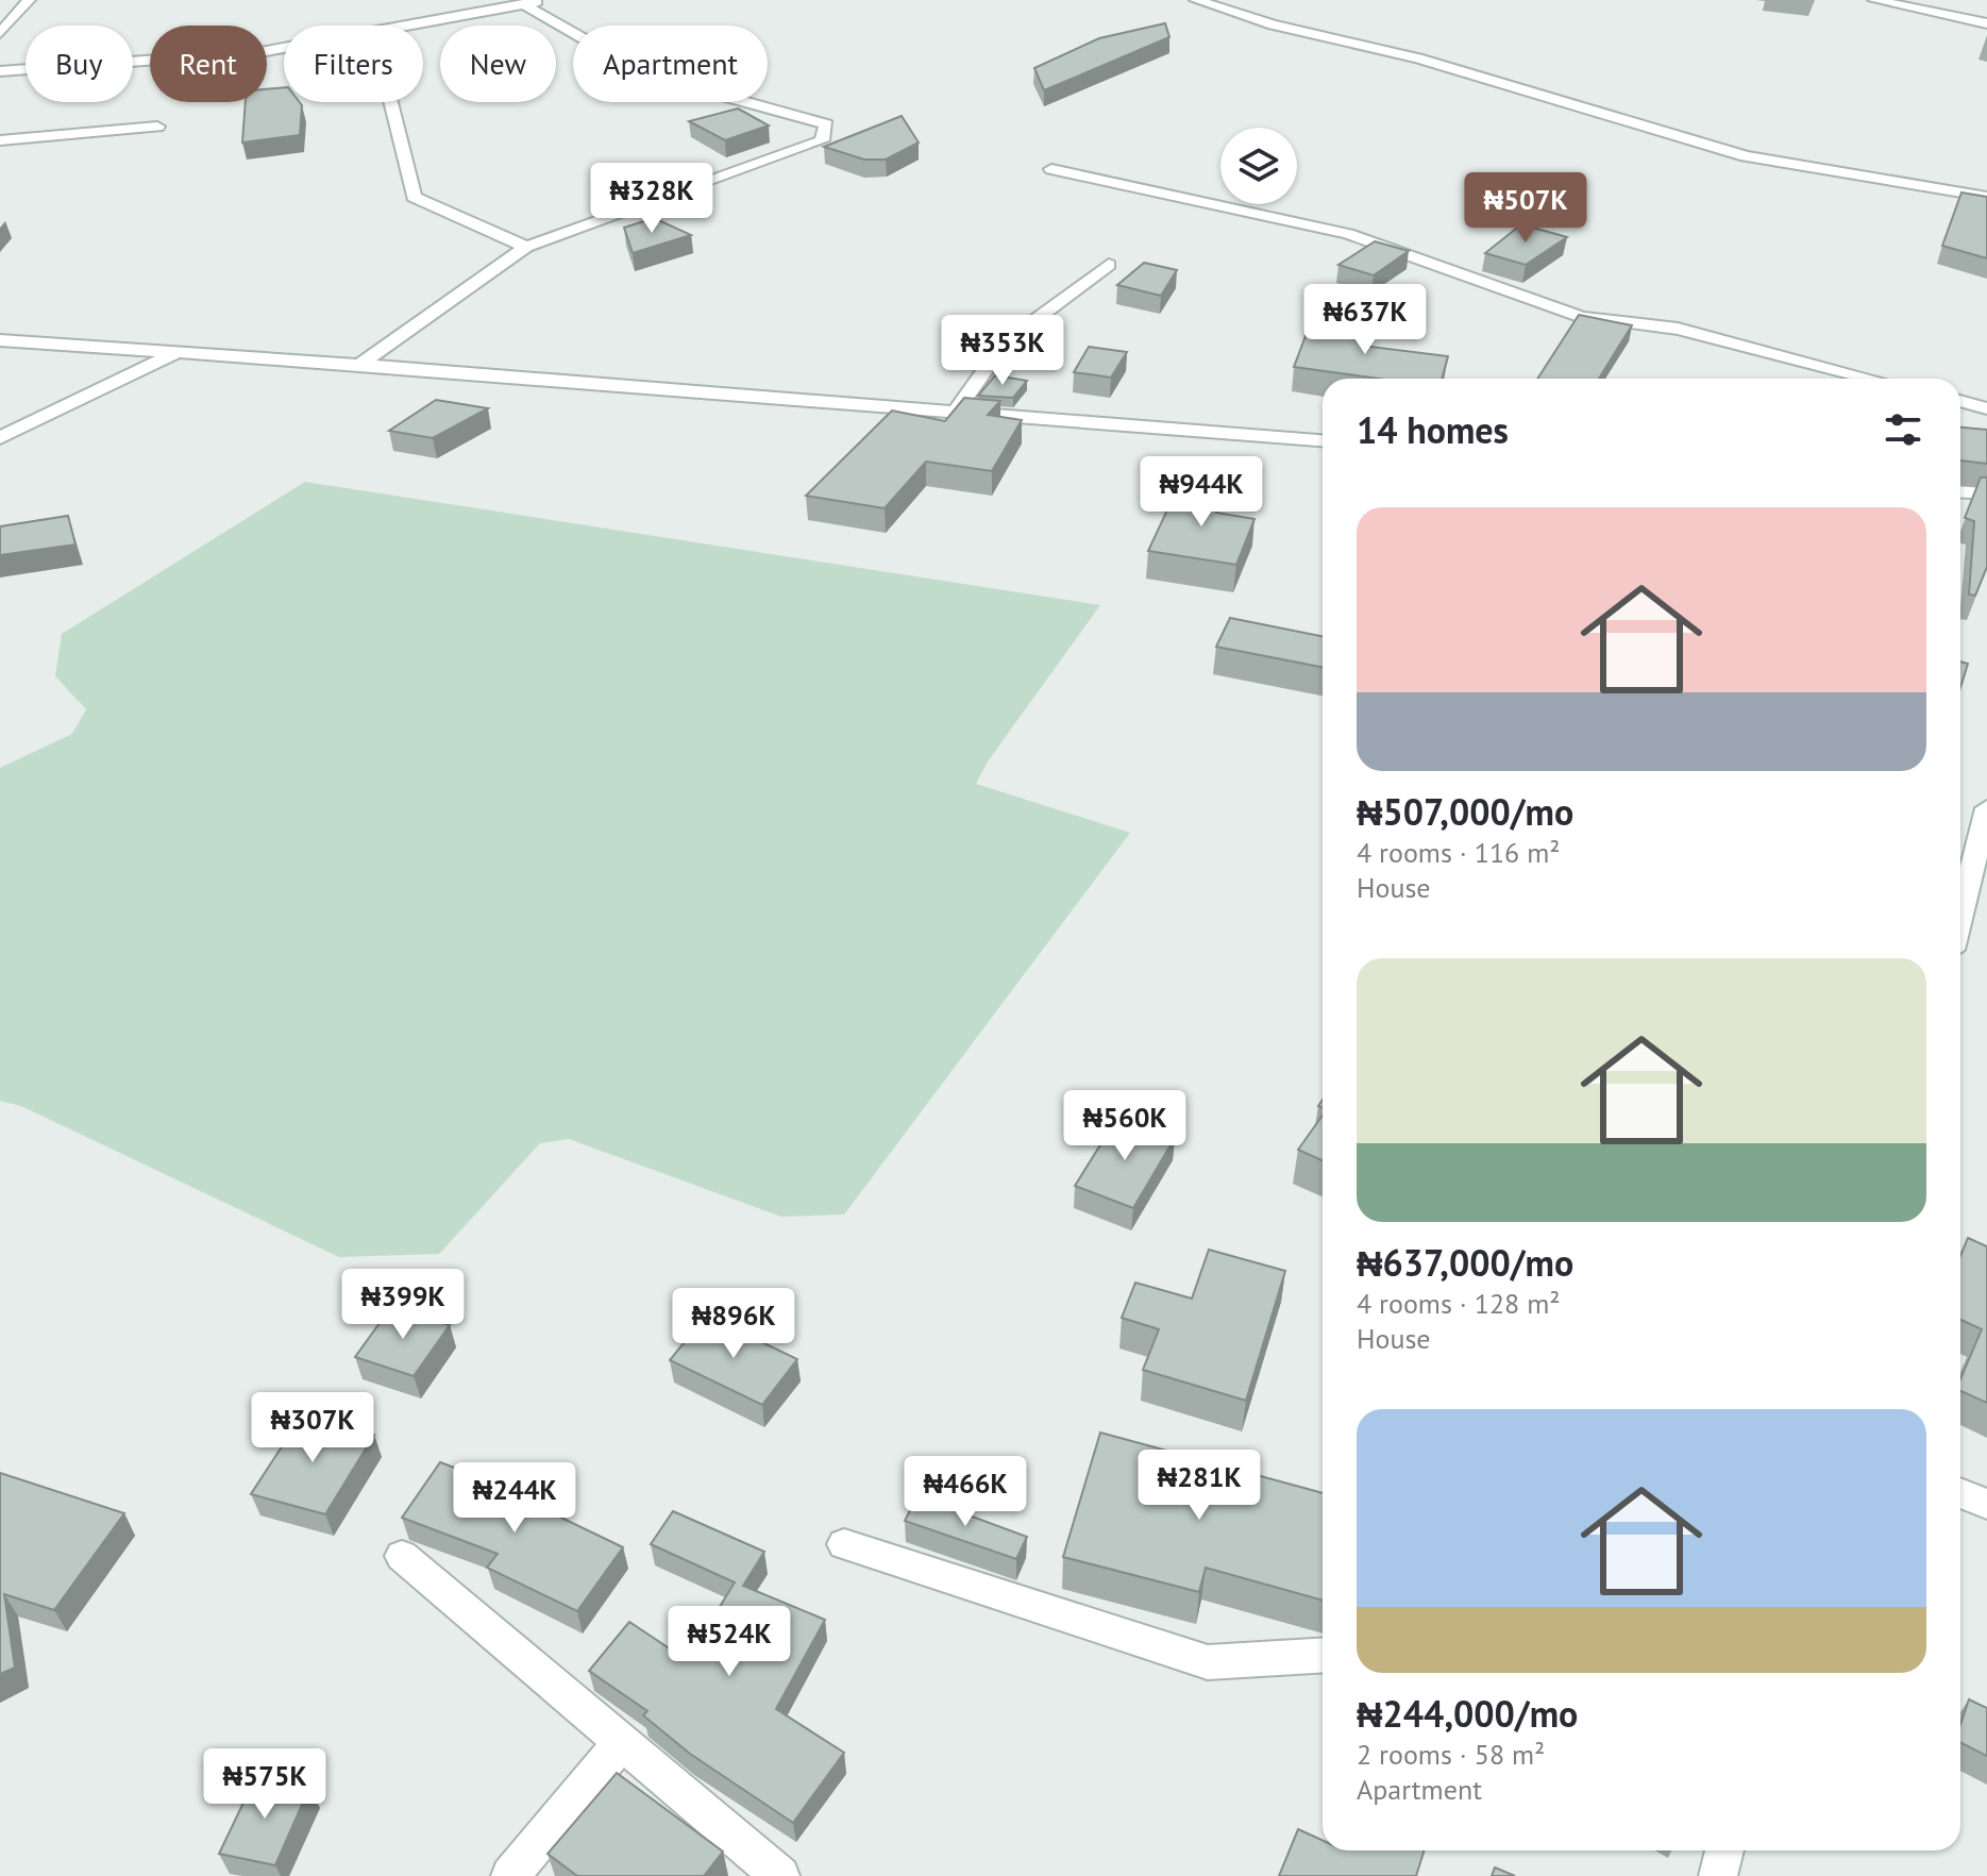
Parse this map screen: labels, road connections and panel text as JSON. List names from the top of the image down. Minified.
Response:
{"page":{"chip":["Buy","Rent","Filters","New","Apartment"],"price":["₦328K","₦507K","₦637K","₦353K","₦944K","₦560K","₦399K","₦896K","₦307K","₦281K","₦466K","₦244K","₦524K","₦575K"],"heading":"14 homes","list":[{"name":"₦507,000/mo","note":"4 rooms · 116 m² · House"},{"name":"₦637,000/mo","note":"4 rooms · 128 m² · House"},{"name":"₦244,000/mo","note":"2 rooms · 58 m² · Apartment"}]}}
